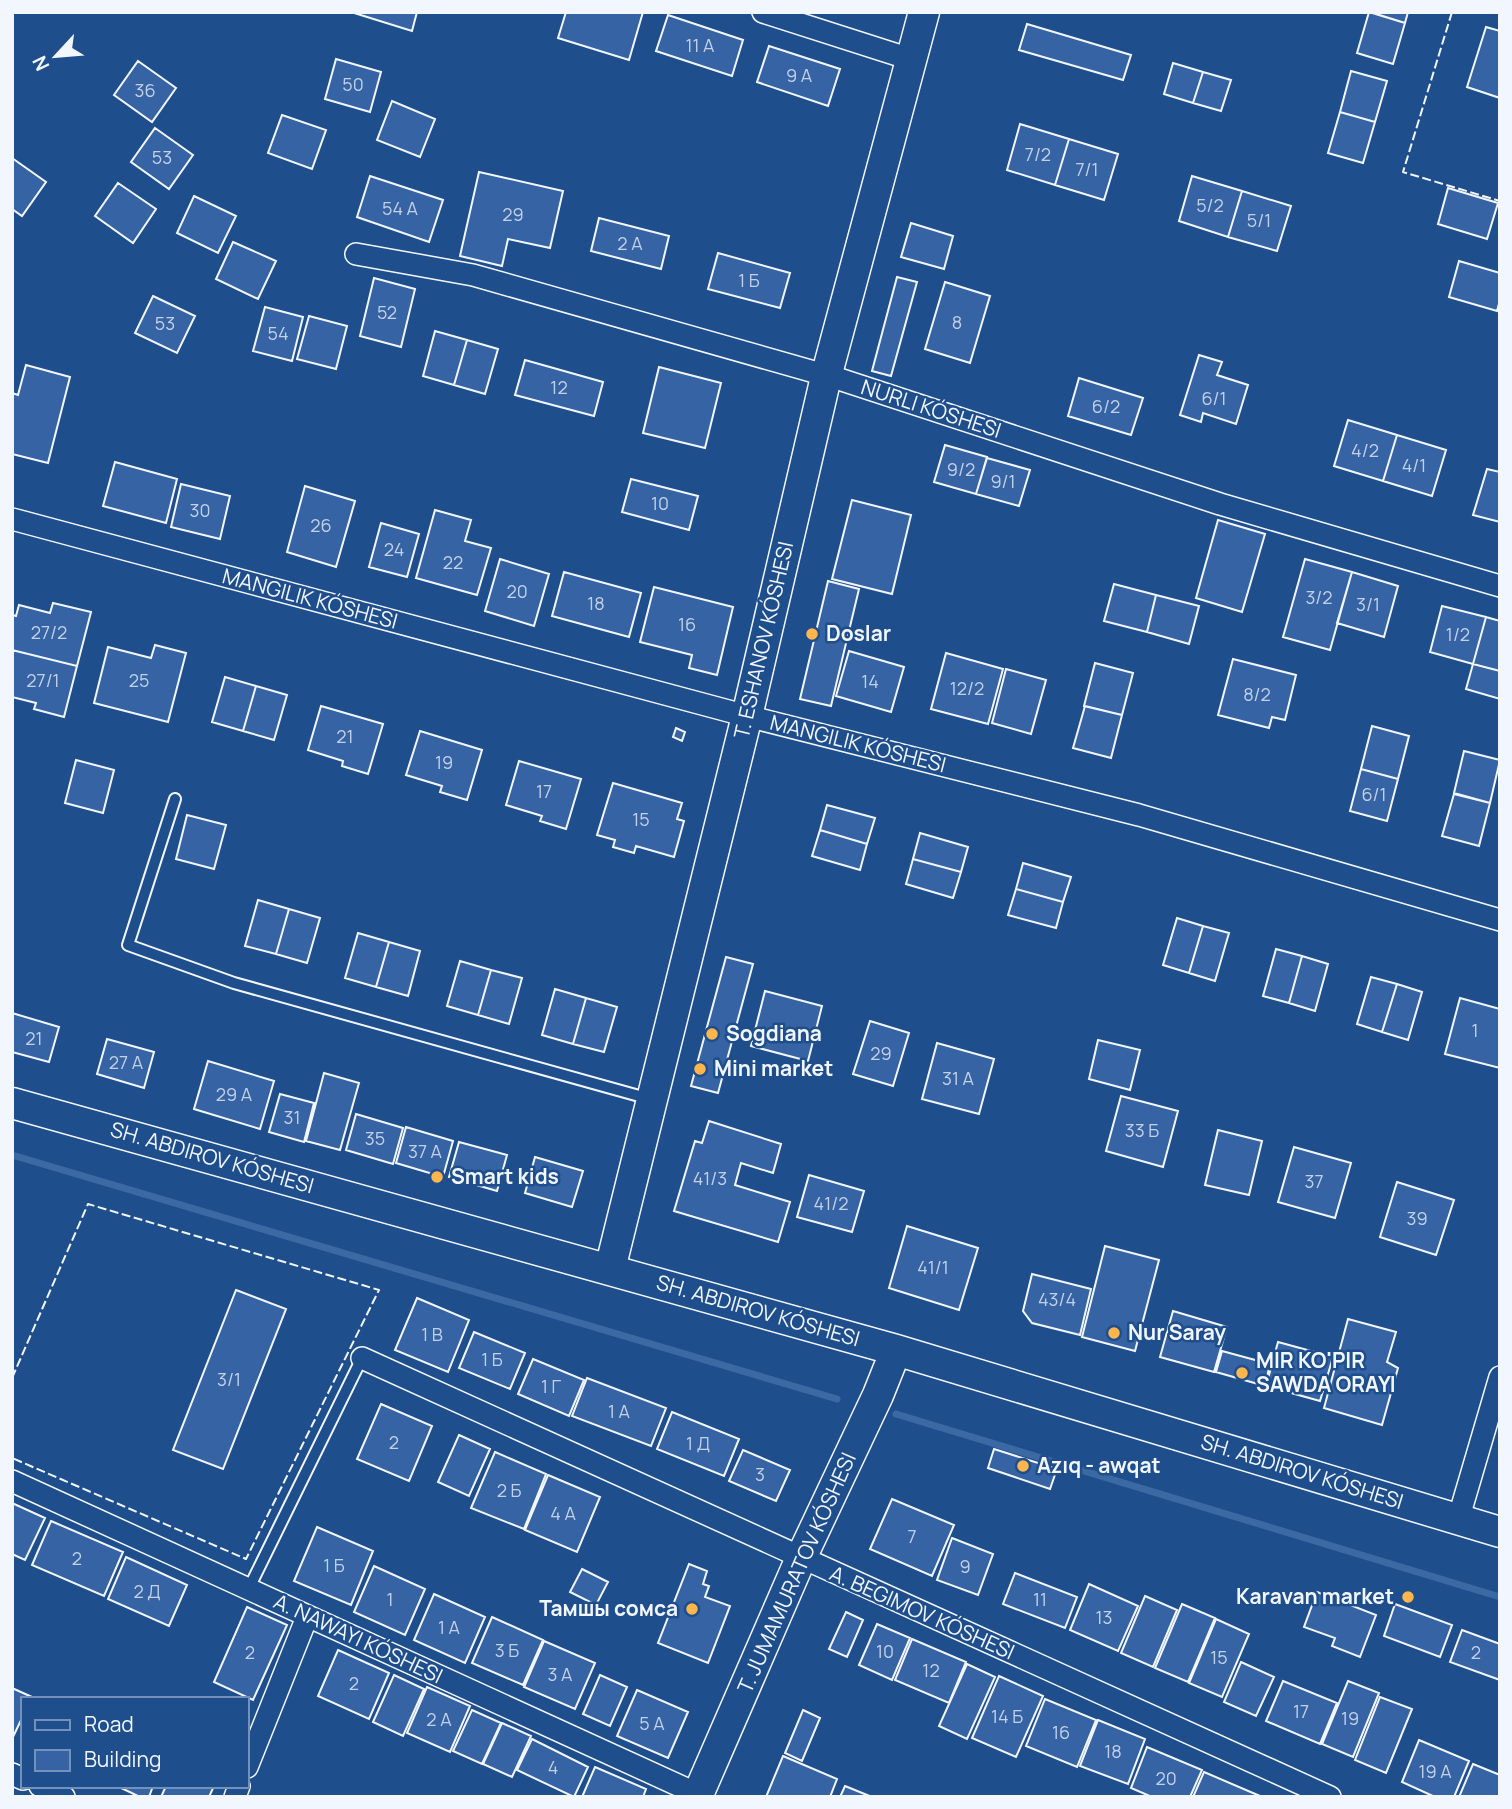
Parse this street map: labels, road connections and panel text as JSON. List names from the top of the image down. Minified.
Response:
{"streets":{"main road":["T. ESHANOV KÓSHESI","SH. ABDIROV KÓSHESI","T. JUMAMURATOV KÓSHESI"],"street":["MANGILIK KÓSHESI","A. BEGIMOV KÓSHESI"]},"crossings":[["MANGILIK KÓSHESI","T. ESHANOV KÓSHESI"],["T. ESHANOV KÓSHESI","SH. ABDIROV KÓSHESI"],["SH. ABDIROV KÓSHESI","T. JUMAMURATOV KÓSHESI"],["T. JUMAMURATOV KÓSHESI","A. BEGIMOV KÓSHESI"]],"places":["Doslar","Sogdiana","Mini market","Smart kids","Nur Saray","MIR KO'PIR SAWDA ORAYI","Azıq - awqat","Karavan market","Тамшы сомса"],"house_numbers":["11 А","9 А","50","36","7/2","53","7/1","5/2","54 А","29","5/1","2 А","1 Б","52","8","53","54","12","6/1","6/2","4/2","4/1","9/2","9/1","10","30","26","24","22","20","3/2","18","3/1","16","27/2","1/2","27/1","25","14","12/2","8/2","21","19","17","6/1","15","1","21","29","27 А","31 А","29 А","31","33 Б","35","37 А","41/3","37","41/2","39","41/1","43/4","1 В","1 Б","3/1","1 Г","1 А","2","1 Д","3","2 Б","4 А","7","2","1 Б","9","2 Д","1","11","13","1 А","3 Б","10","2","2","15","12","3 А","2","17","14 Б","19","2 А","5 А","16","18","4","19 А","20"],"legend":["Road","Building"],"north":"bottom left"}
